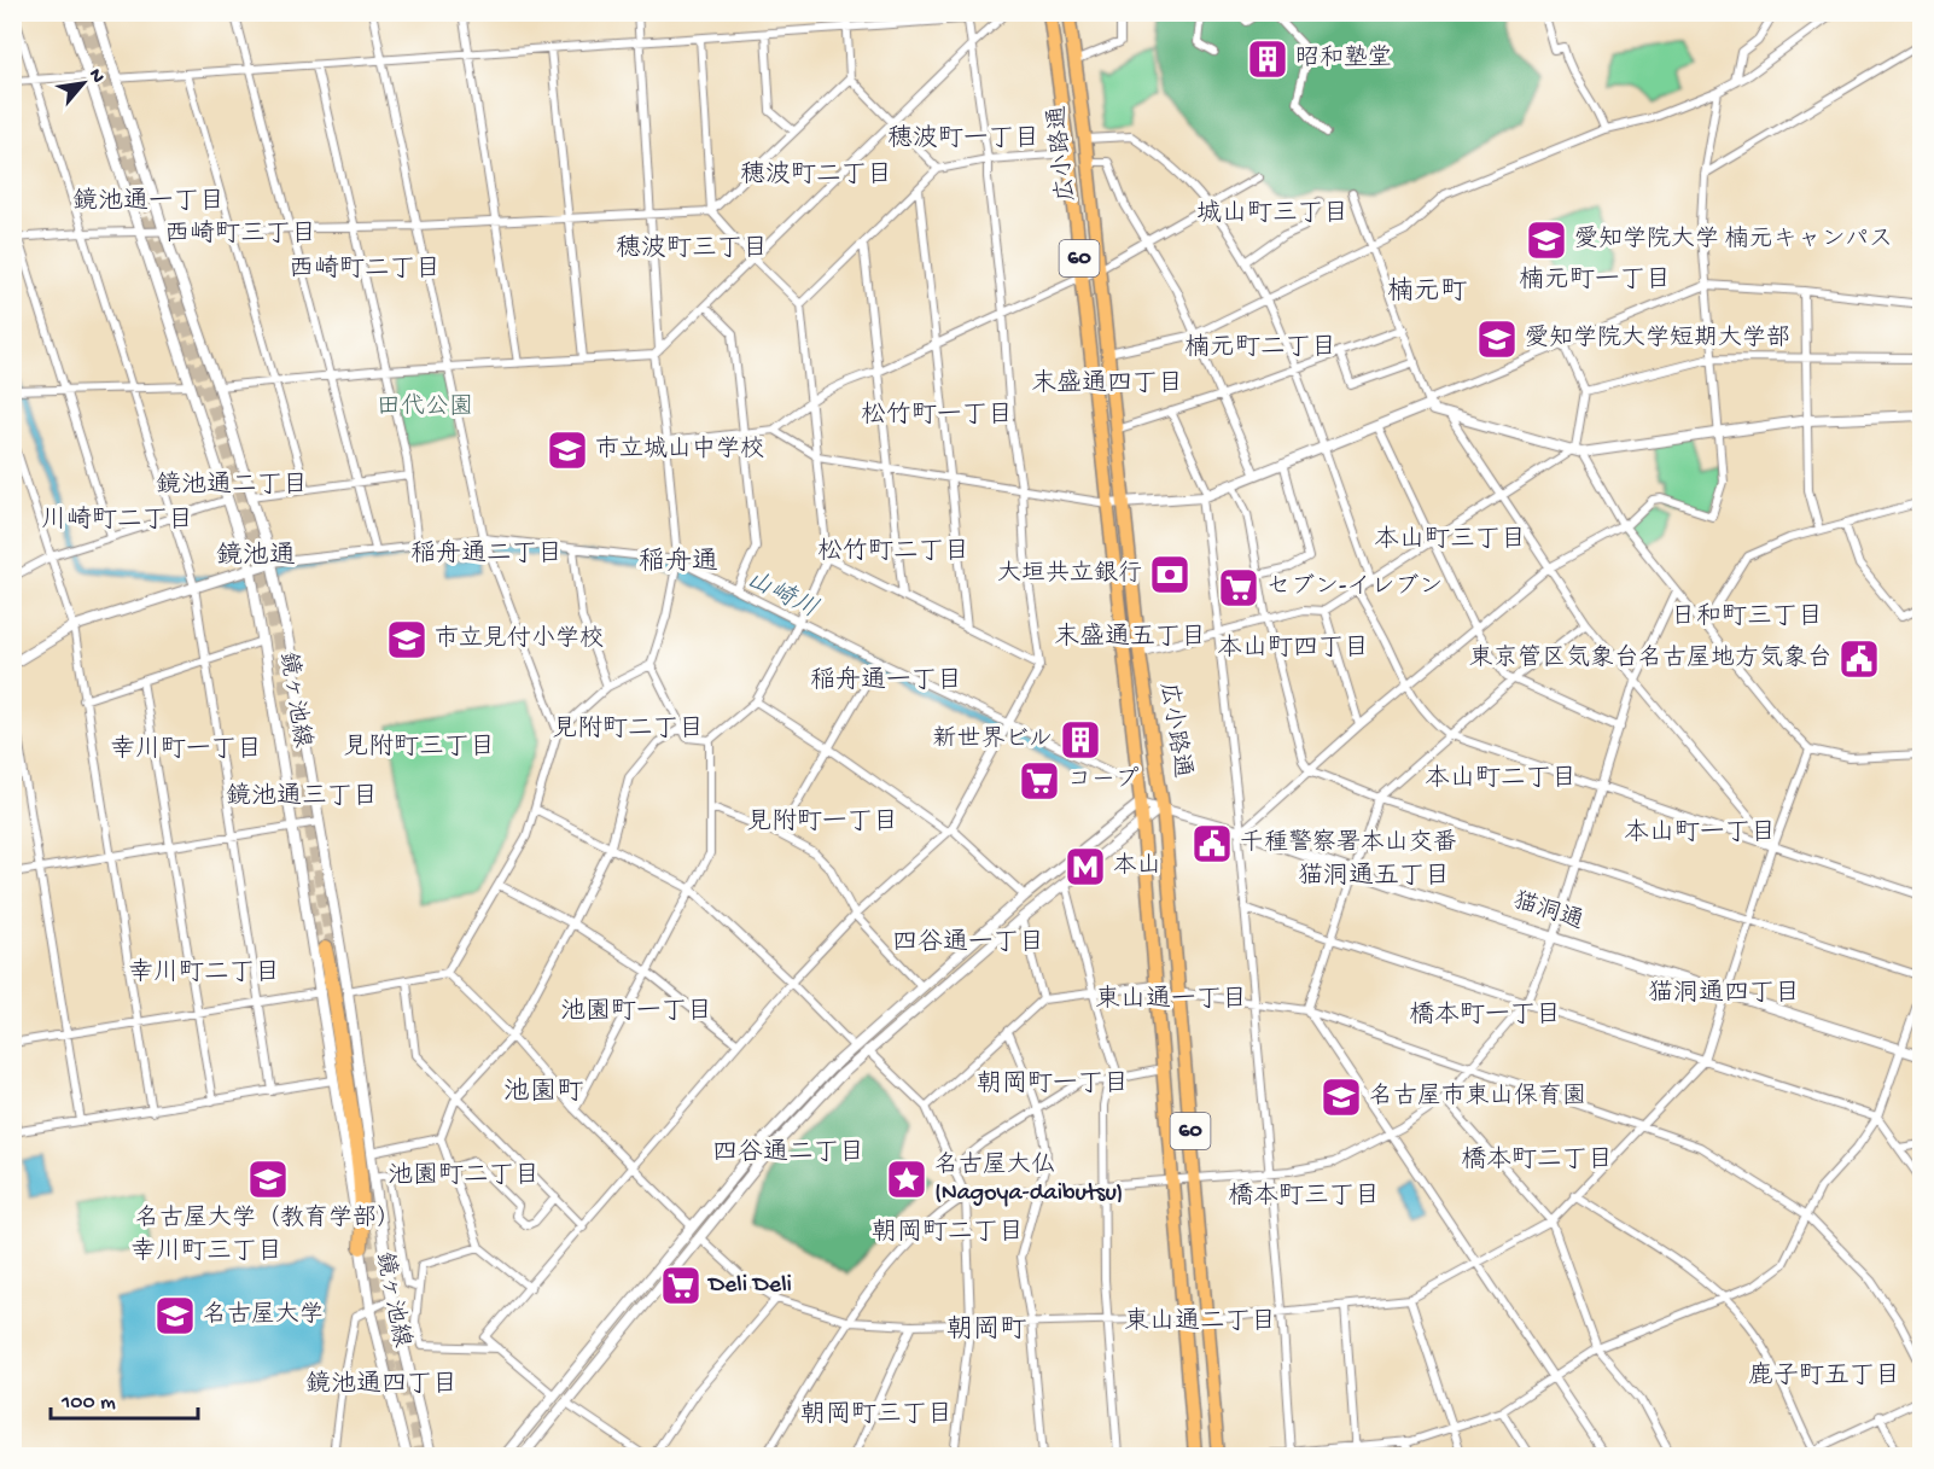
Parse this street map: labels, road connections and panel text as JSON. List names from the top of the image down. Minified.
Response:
{"streets":{"main road":["広小路通","60"],"street":["鏡ヶ池線","猫洞通"]},"crossings":[["広小路通","猫洞通"]],"districts":["穂波町一丁目","穂波町二丁目","鏡池通一丁目","城山町三丁目","西崎町三丁目","穂波町三丁目","西崎町二丁目","楠元町一丁目","楠元町","楠元町二丁目","末盛通四丁目","松竹町一丁目","鏡池通二丁目","川崎町二丁目","本山町三丁目","松竹町二丁目","稲舟通二丁目","鏡池通","稲舟通","日和町三丁目","末盛通五丁目","本山町四丁目","稲舟通一丁目","見附町二丁目","見附町三丁目","幸川町一丁目","本山町二丁目","鏡池通三丁目","見附町一丁目","本山町一丁目","猫洞通五丁目","四谷通一丁目","幸川町二丁目","猫洞通四丁目","東山通一丁目","池園町一丁目","橋本町一丁目","朝岡町一丁目","池園町","四谷通二丁目","橋本町二丁目","池園町二丁目","橋本町三丁目","朝岡町二丁目","幸川町三丁目","東山通二丁目","朝岡町","鹿子町五丁目","鏡池通四丁目","朝岡町三丁目"],"water":["山崎川"],"parks":["田代公園"],"places":{"building":["昭和塾堂","新世界ビル"],"school or university":["愛知学院大学 楠元キャンパス","愛知学院大学短期大学部","市立城山中学校","市立見付小学校","名古屋市東山保育園","名古屋大学（教育学部）","名古屋大学"],"bank":["大垣共立銀行"],"supermarket":["セブン-イレブン","コープ","Deli Deli"],"public building":["東京管区気象台名古屋地方気象台","千種警察署本山交番"],"metro station":["本山"],"place":["名古屋大仏 (Nagoya-daibutsu)"]},"scale_bar":"100 m","north":"top right"}
